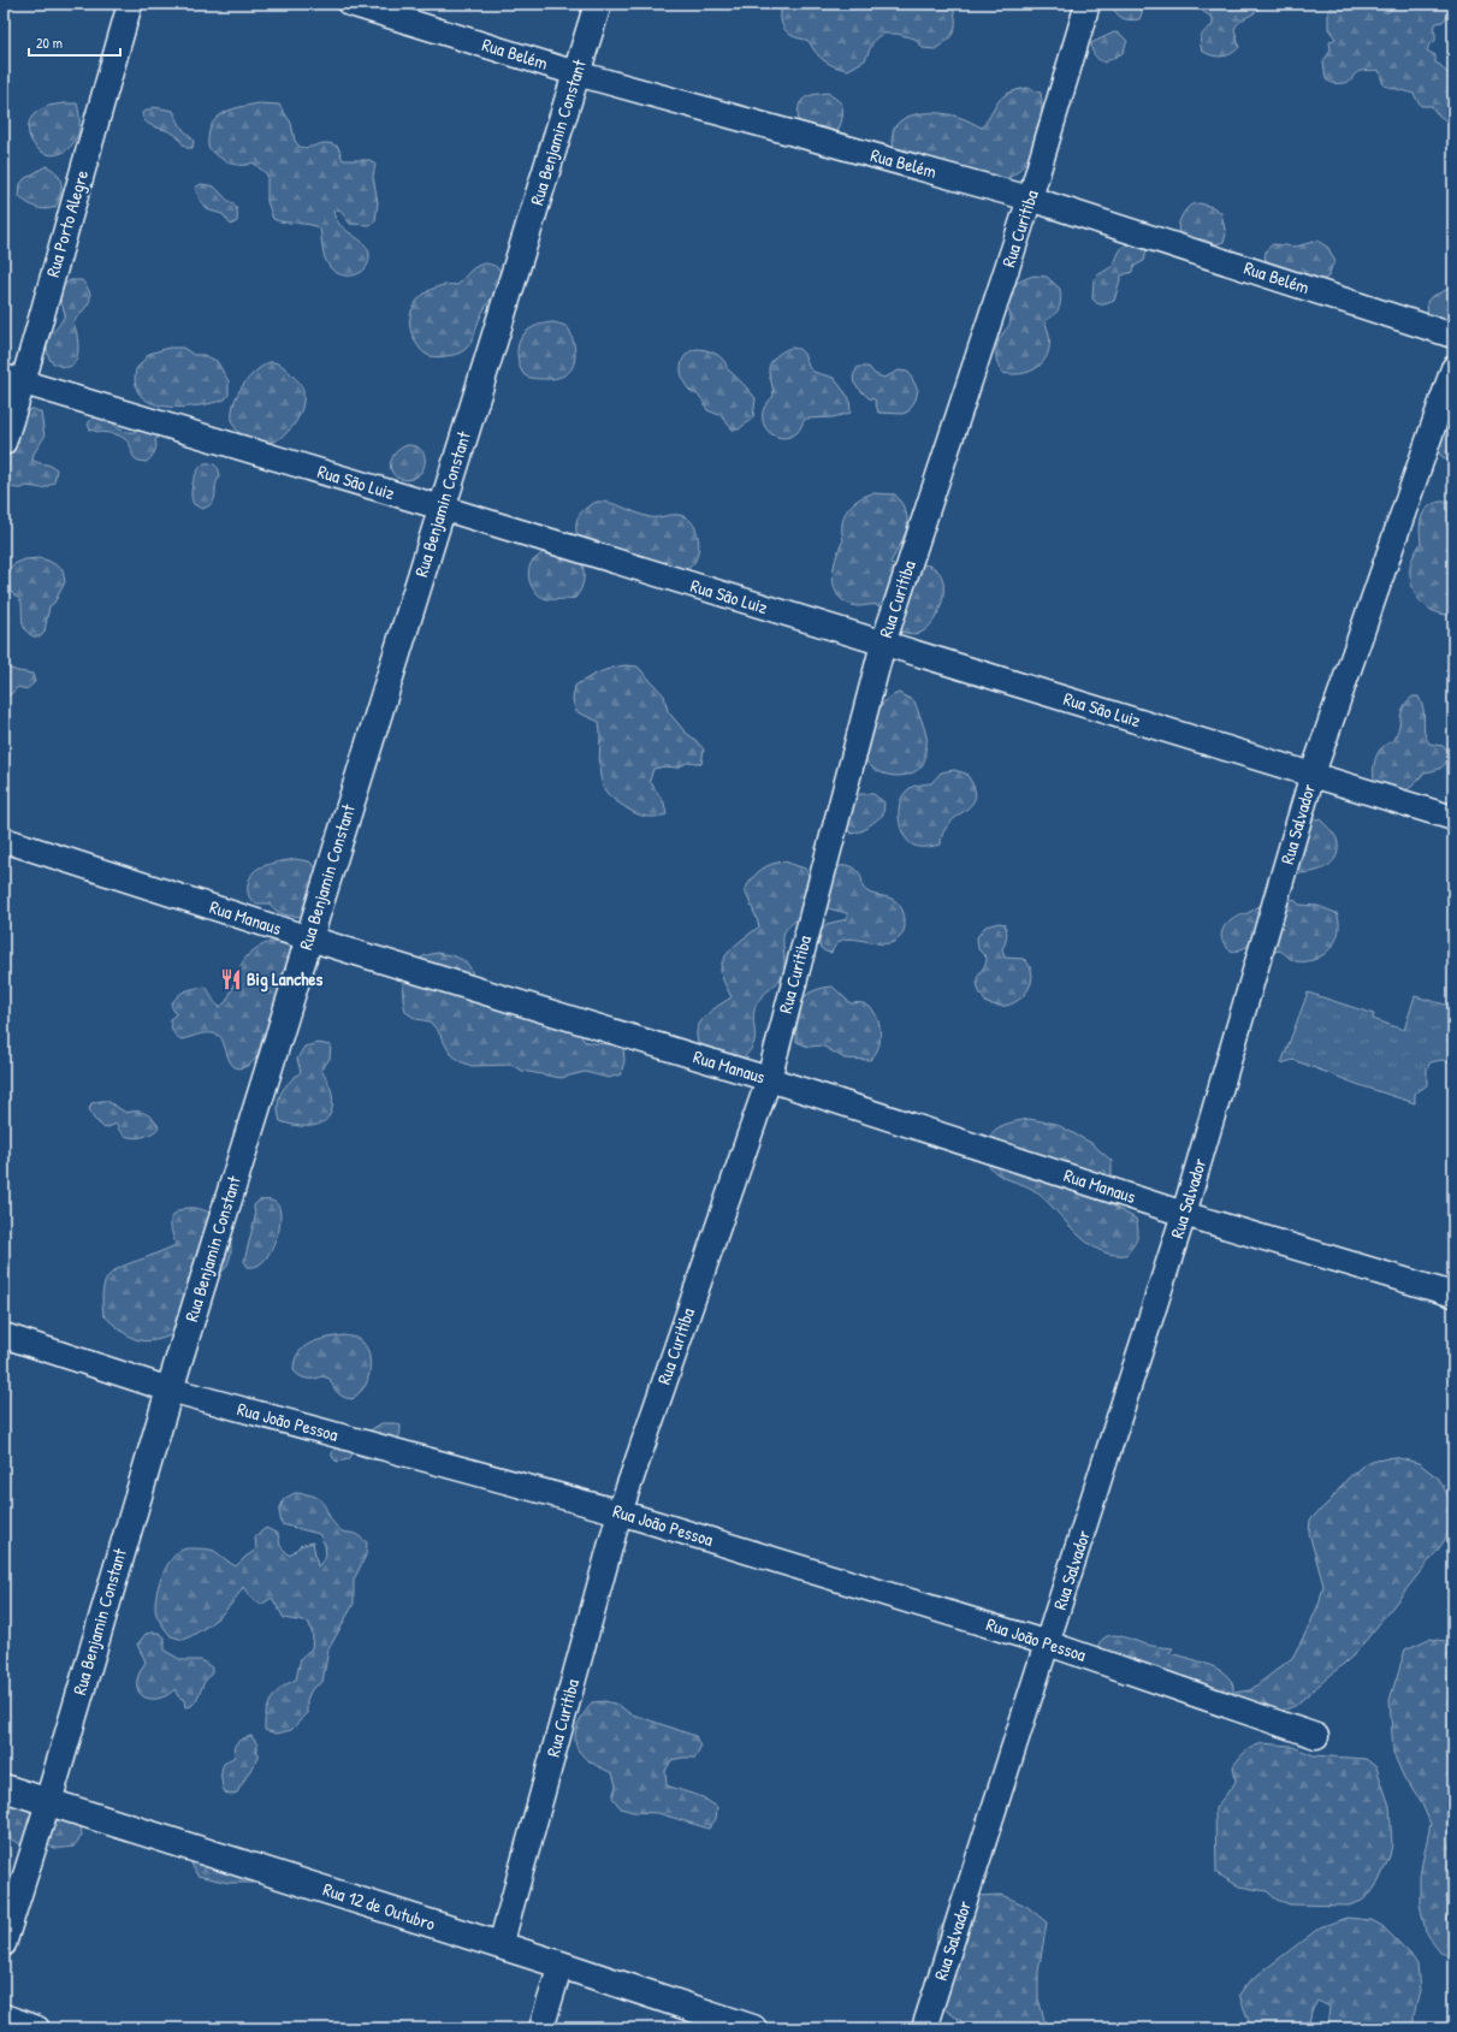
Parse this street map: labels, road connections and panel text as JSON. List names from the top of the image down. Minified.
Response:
{"streets":{"street":["Rua Belém","Rua Benjamin Constant","Rua Porto Alegre","Rua Curitiba","Rua São Luiz","Rua Salvador","Rua Manaus","Rua João Pessoa","Rua 12 de Outubro"]},"crossings":[["Rua Belém","Rua Benjamin Constant"],["Rua Belém","Rua Curitiba"],["Rua Benjamin Constant","Rua São Luiz"],["Rua Benjamin Constant","Rua Manaus"],["Rua Benjamin Constant","Rua João Pessoa"],["Rua Benjamin Constant","Rua 12 de Outubro"],["Rua Porto Alegre","Rua São Luiz"],["Rua Curitiba","Rua São Luiz"],["Rua Curitiba","Rua Manaus"],["Rua Curitiba","Rua João Pessoa"],["Rua Curitiba","Rua 12 de Outubro"],["Rua São Luiz","Rua Salvador"],["Rua Salvador","Rua Manaus"],["Rua Salvador","Rua João Pessoa"]],"places":{"restaurant":["Big Lanches"]},"scale_bar":"20 m"}
